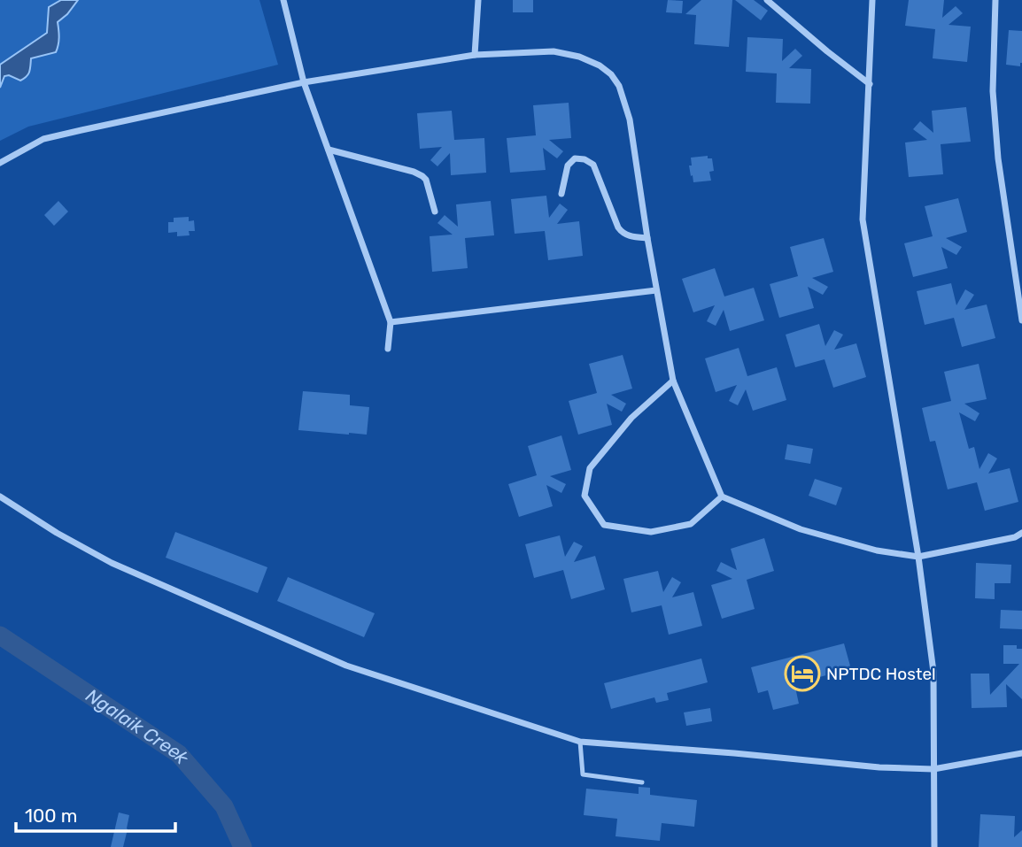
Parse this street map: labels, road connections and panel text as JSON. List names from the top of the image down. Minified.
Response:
{"water":["Ngalaik Creek"],"places":{"hotel":["NPTDC Hostel"]},"scale_bar":"100 m"}
